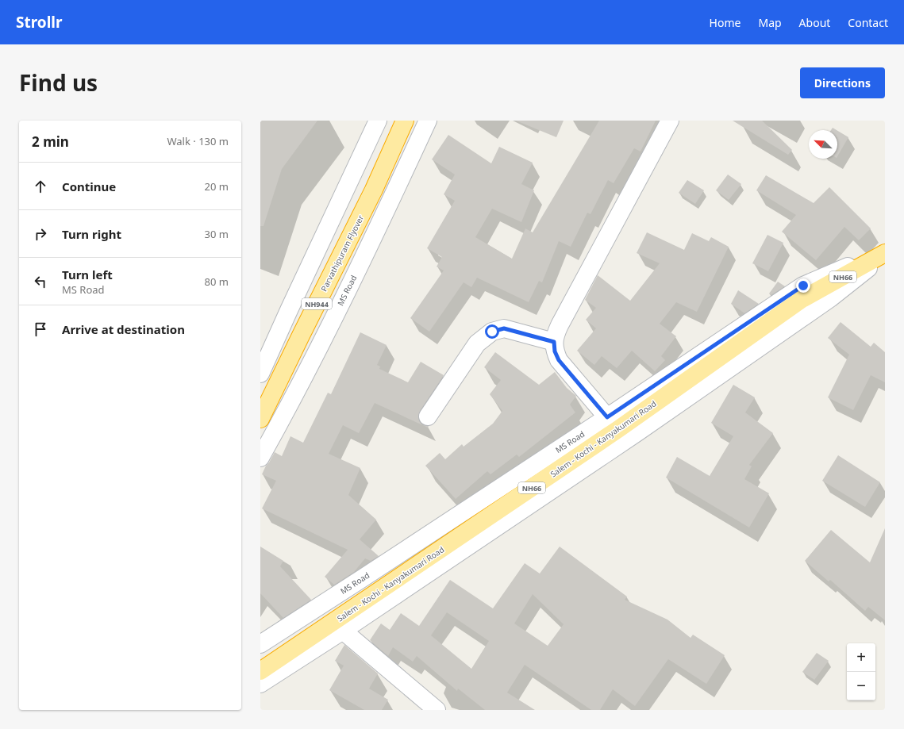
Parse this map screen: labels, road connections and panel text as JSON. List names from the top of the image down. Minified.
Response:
{"streets":{"highway":["Parvathipuram Flyover","NH66","NH944","Salem - Kochi - Kanyakumari Road"],"street":["MS Road"]},"crossings":[["MS Road","Salem - Kochi - Kanyakumari Road"]],"north":"top left","page":{"header":"Strollr","nav":["Home","Map","About","Contact"],"title":"Find us","buttons":"Directions","heading":["2 min","Walk · 130 m"],"list":[["Continue","20 m"],["Turn right","30 m"],["Turn left","MS Road","80 m"],"Arrive at destination"],"map_buttons":["+","−"]}}
